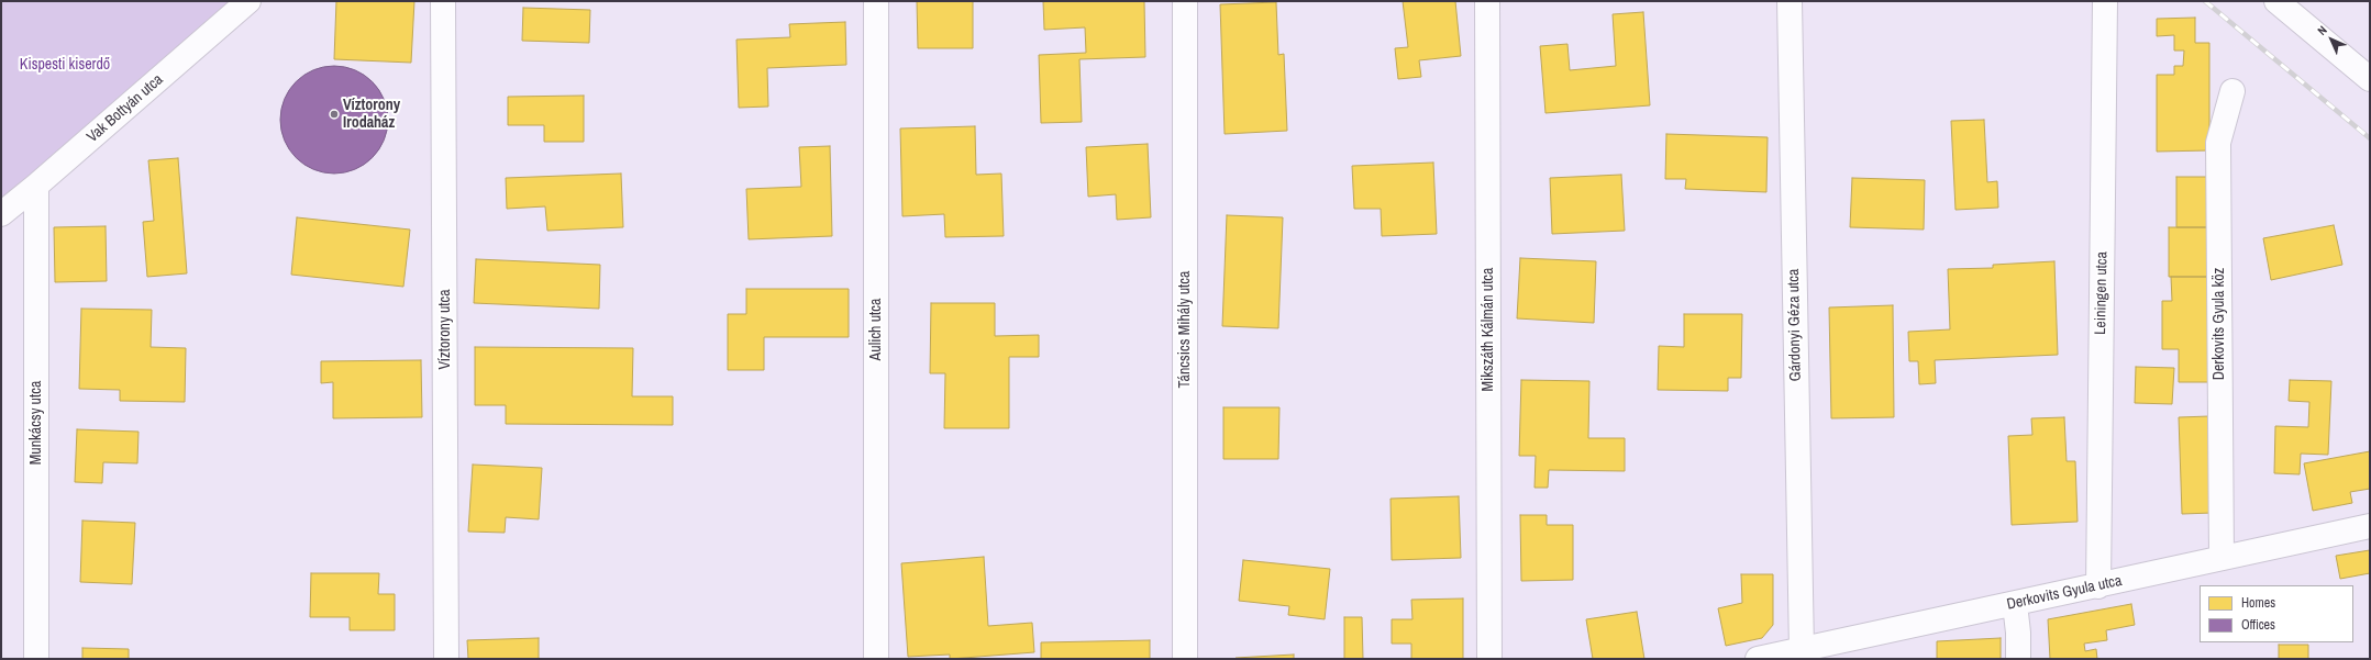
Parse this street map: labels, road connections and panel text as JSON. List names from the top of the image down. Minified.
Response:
{"streets":{"street":["Vak Bottyán utca","Leiningen utca","Derkovits Gyula köz","Gárdonyi Géza utca","Víztorony utca","Aulich utca","Táncsics Mihály utca","Mikszáth Kálmán utca","Munkácsy utca","Derkovits Gyula utca"]},"crossings":[["Vak Bottyán utca","Munkácsy utca"],["Leiningen utca","Derkovits Gyula utca"],["Derkovits Gyula köz","Derkovits Gyula utca"],["Gárdonyi Géza utca","Derkovits Gyula utca"]],"parks":["Kispesti kiserdő"],"places":["Víztorony Irodaház"],"legend":["Homes","Offices"],"north":"top left"}
